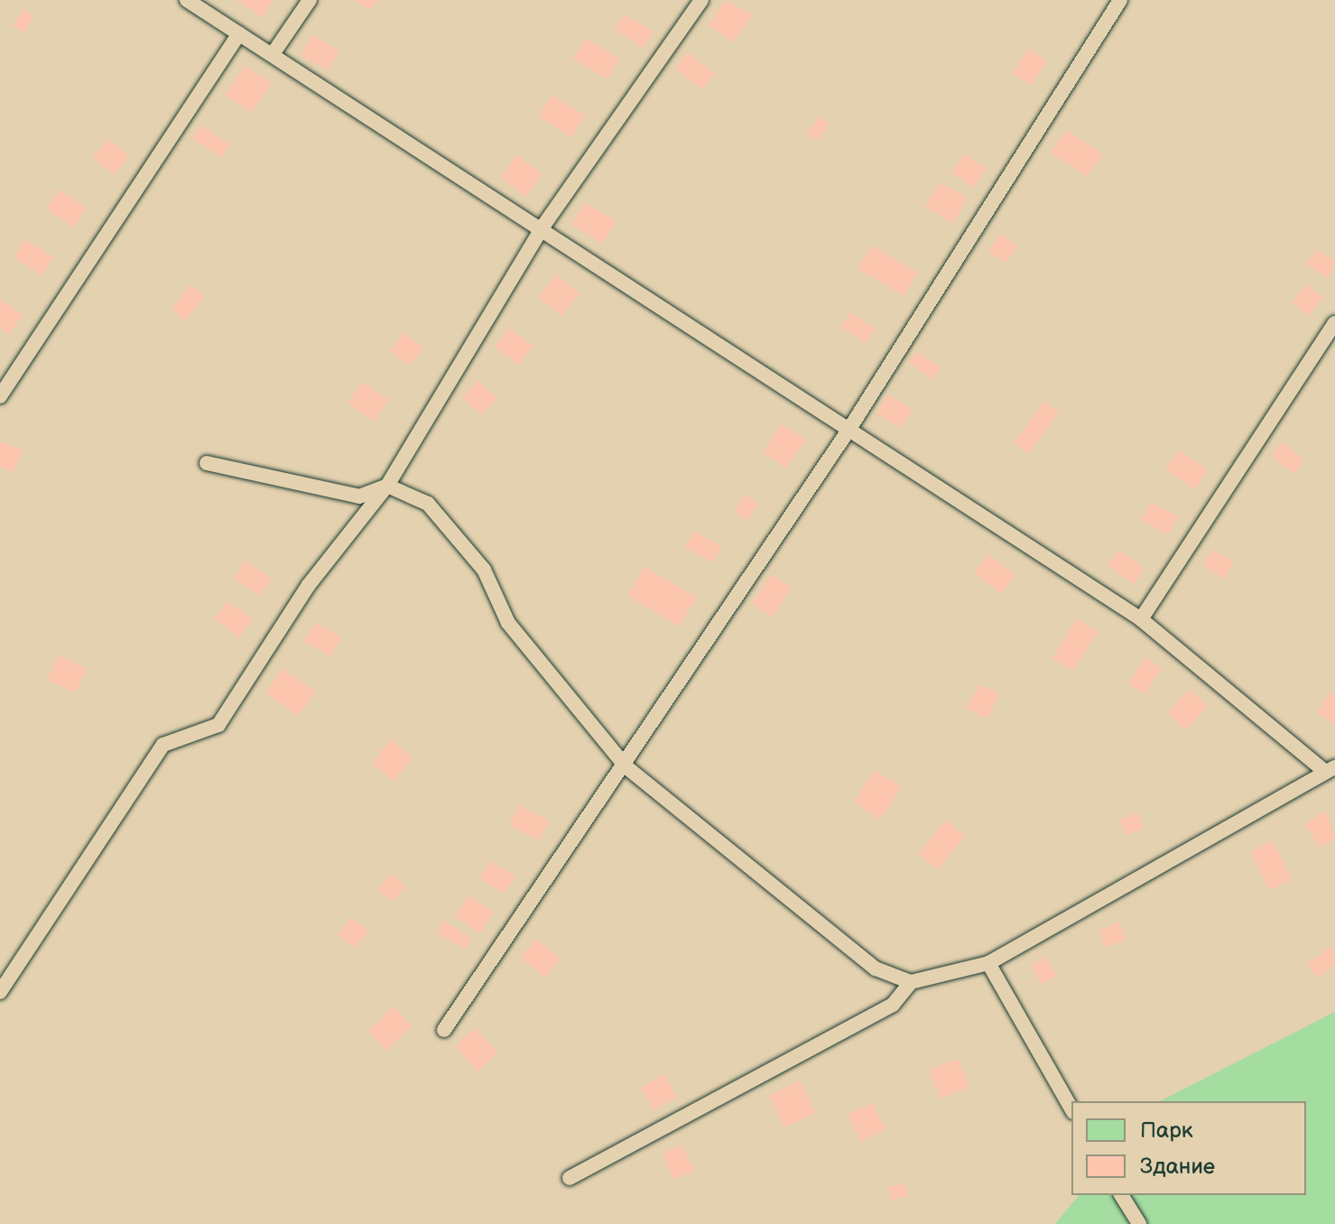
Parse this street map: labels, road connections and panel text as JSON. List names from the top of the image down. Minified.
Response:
{"legend":["Парк","Здание"]}
